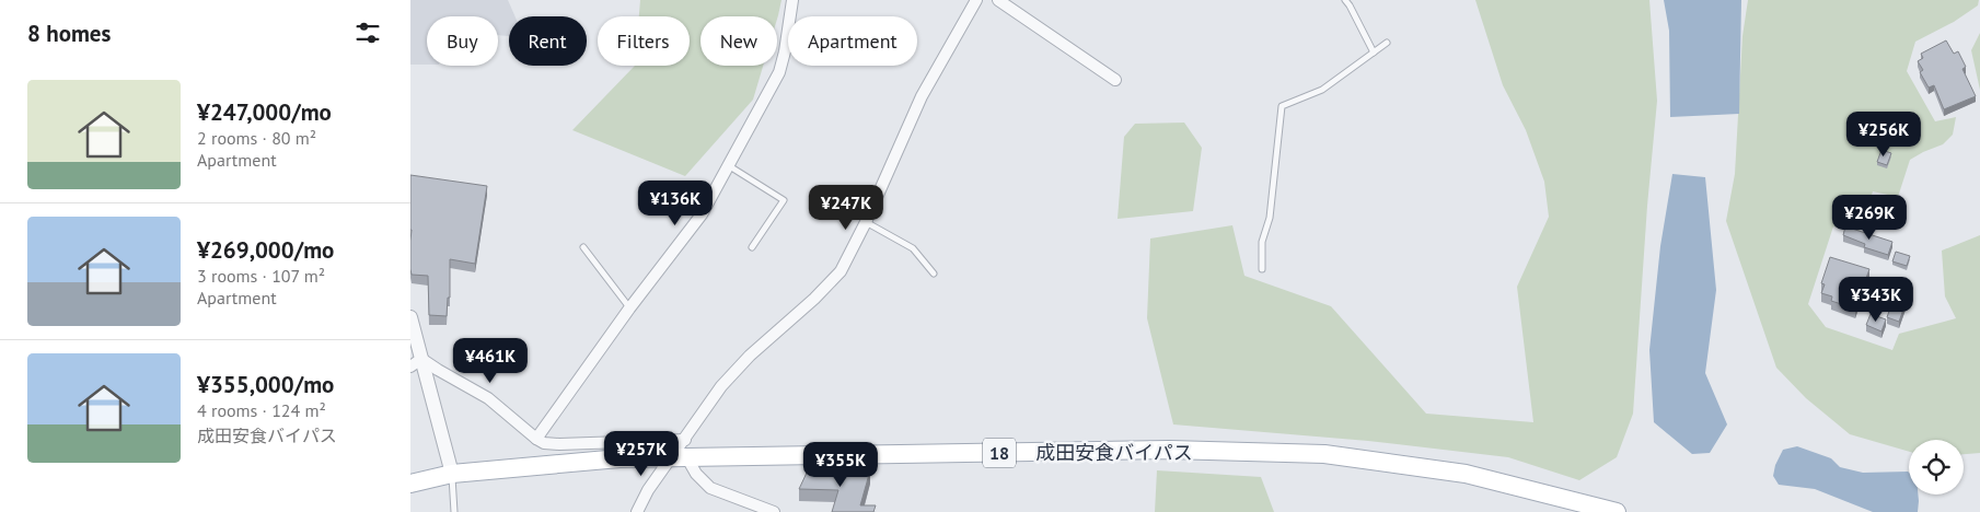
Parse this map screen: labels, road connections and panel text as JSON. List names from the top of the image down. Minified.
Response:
{"streets":{"main road":["成田安食バイパス","18"]},"page":{"heading":"8 homes","chip":["Buy","Rent","Filters","New","Apartment"],"list":[{"name":"¥247,000/mo","note":"2 rooms · 80 m² · Apartment"},{"name":"¥269,000/mo","note":"3 rooms · 107 m² · Apartment"},{"name":"¥355,000/mo","note":"4 rooms · 124 m² · 成田安食バイパス"}],"price":["¥256K","¥136K","¥247K","¥269K","¥343K","¥461K","¥257K","¥355K"]}}
